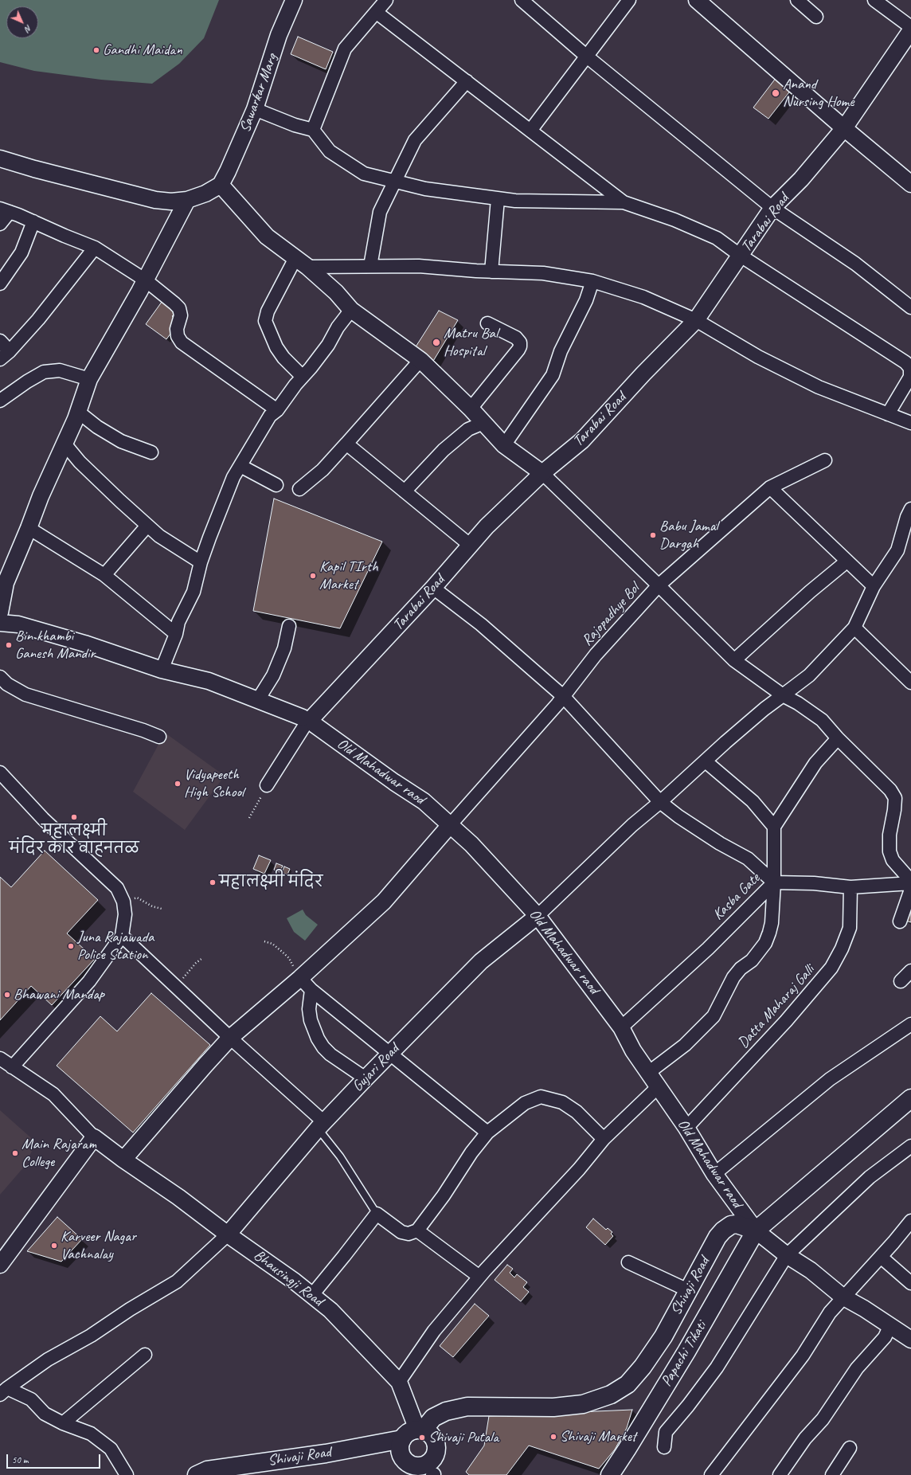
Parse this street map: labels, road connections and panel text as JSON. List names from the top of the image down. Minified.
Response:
{"streets":{"main road":["Shivaji Road","Papachi Tikati"],"street":["Sawarkar Marg","Tarabai Road","Rajopadhye Bol","Old Mahadwar raod","Kasba Gate","Datta Maharaj Galli","Gujari Road","Bhausingji Road"]},"crossings":[["Tarabai Road","Old Mahadwar raod"],["Rajopadhye Bol","Old Mahadwar raod"],["Old Mahadwar raod","Kasba Gate"],["Old Mahadwar raod","Datta Maharaj Galli"],["Old Mahadwar raod","Gujari Road"],["Old Mahadwar raod","Shivaji Road"],["Old Mahadwar raod","Papachi Tikati"],["Kasba Gate","Datta Maharaj Galli"],["Gujari Road","Bhausingji Road"],["Bhausingji Road","Shivaji Road"],["Shivaji Road","Papachi Tikati"]],"places":["Gandhi Maidan","Anand Nursing Home","Matru Bal Hospital","Babu Jamal Dargah","Kapil TIrth Market","Bin khambi Ganesh Mandir","Vidyapeeth High School","महालक्ष्मी मंदिर कार वाहनतळ","महालक्ष्मी मंदिर","Juna Rajawada Police Station","Bhawani Mandap","Main Rajaram College","Karveer Nagar Vachnalay","Shivaji Market","Shivaji Putala"],"scale_bar":"50 m","north":"bottom right"}
